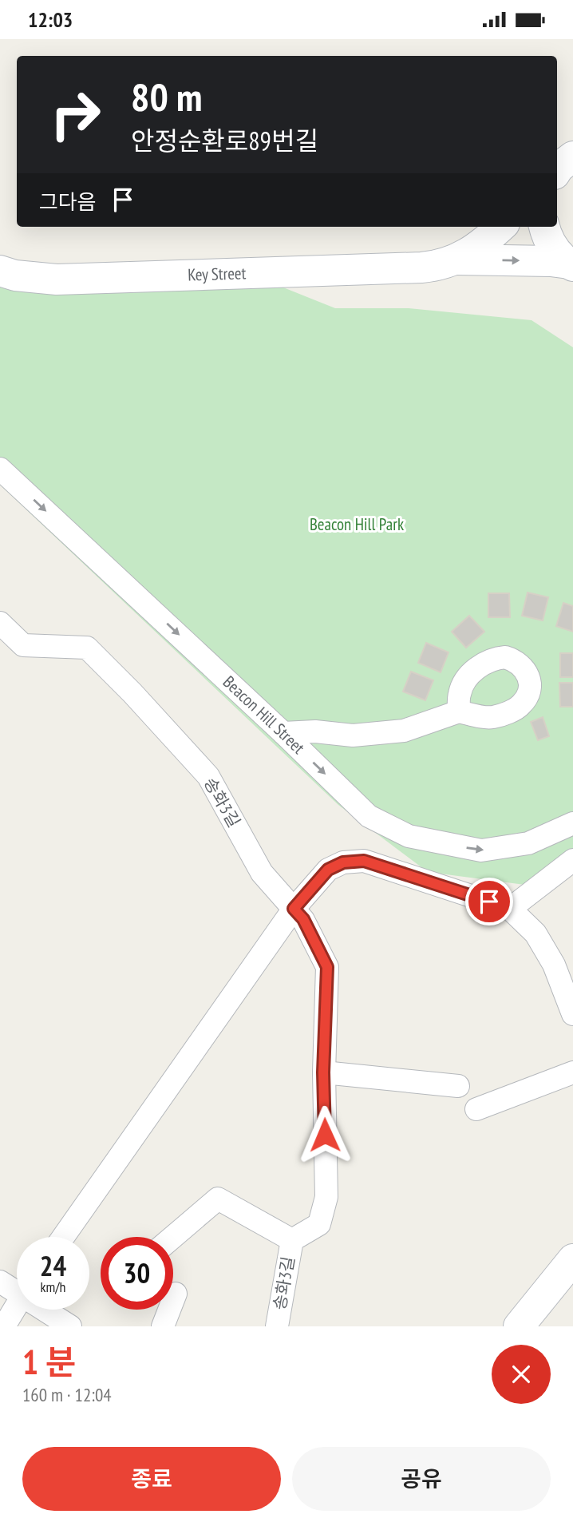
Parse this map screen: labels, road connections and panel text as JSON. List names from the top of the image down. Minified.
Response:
{"streets":{"street":["Key Street","Beacon Hill Street","송화3길"]},"one_way":["Beacon Hill Street"],"parks":["Beacon Hill Park"],"page":{"status":"12:03","turn":["80 m","안정순환로89번길"],"then":"그다음","speed":"24 km/h","limit":"30","heading":["1 분","160 m · 12:04"],"buttons":["종료","공유"]}}
